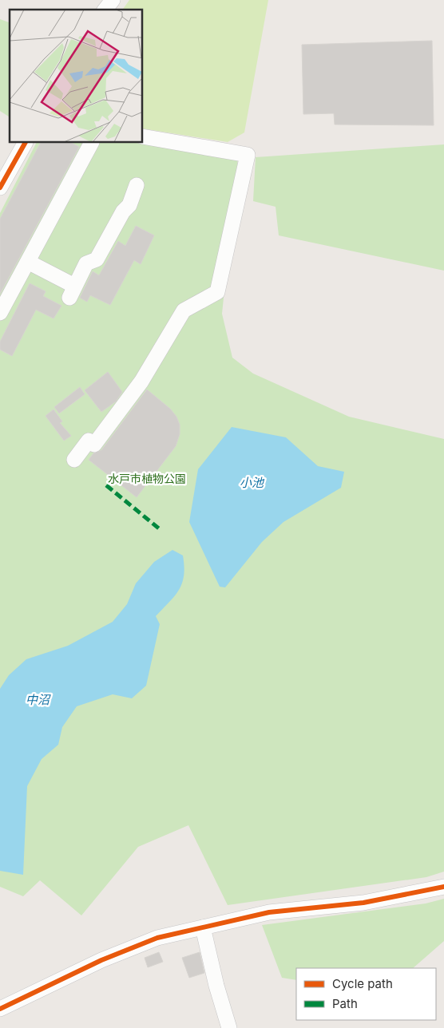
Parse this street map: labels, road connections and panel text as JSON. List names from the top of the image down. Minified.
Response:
{"water":["小池","中沼"],"parks":["水戸市植物公園"],"legend":["Cycle path","Path"]}
